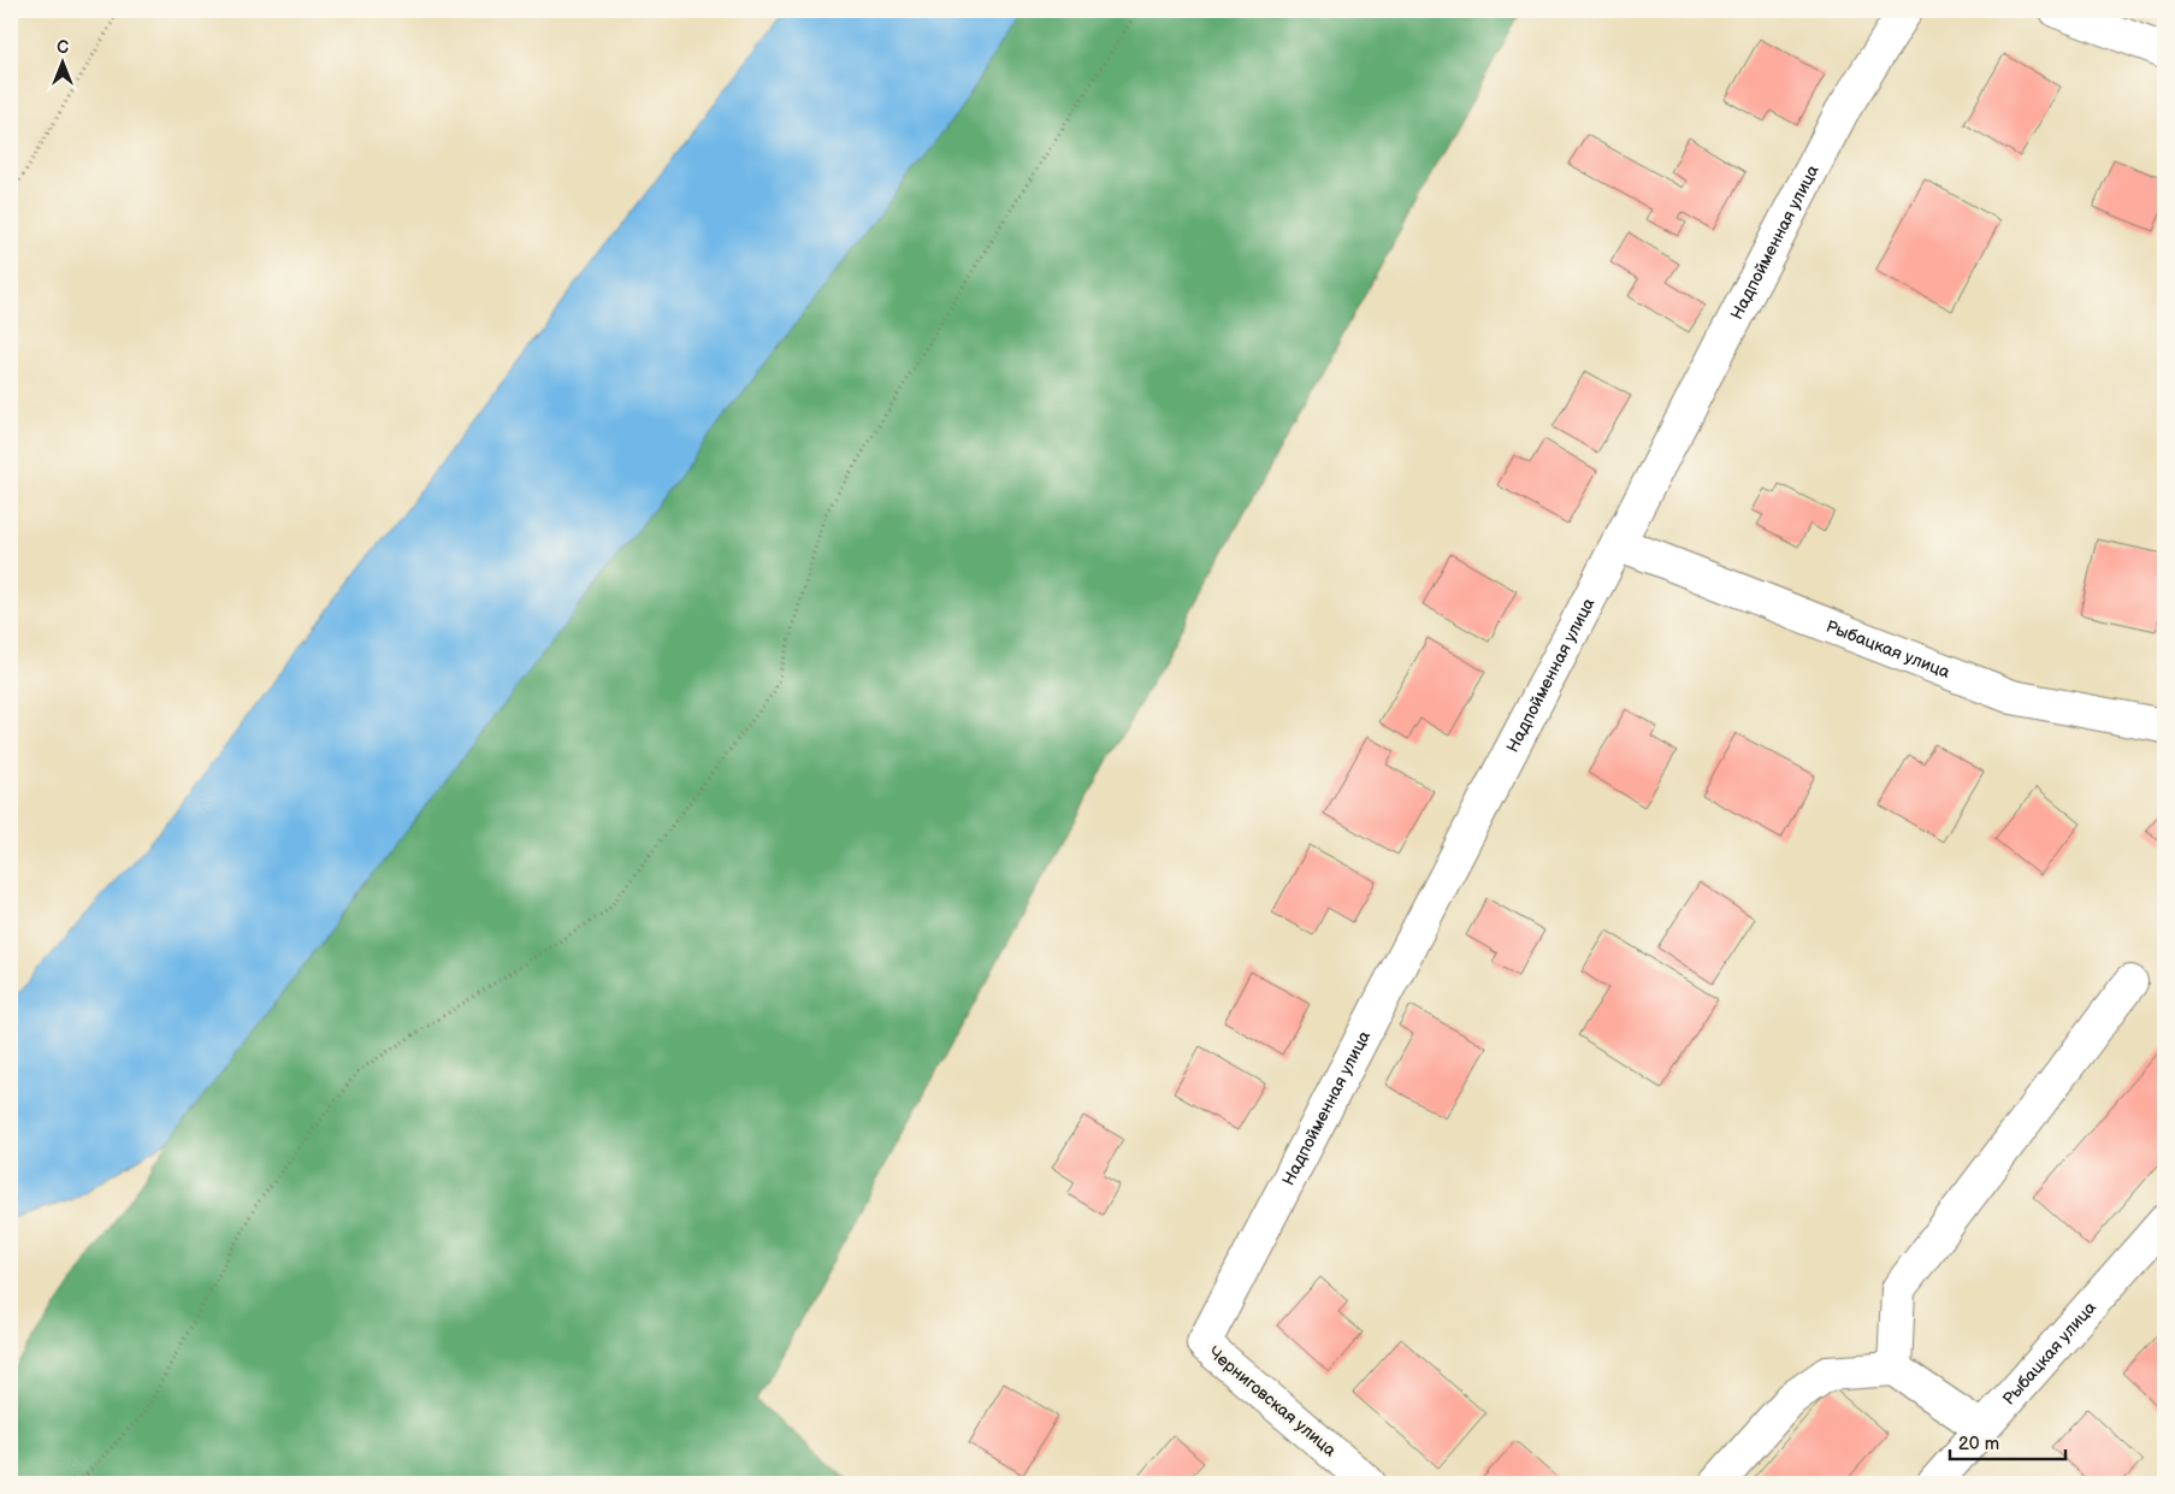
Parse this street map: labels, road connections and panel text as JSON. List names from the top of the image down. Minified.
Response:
{"streets":{"street":["Надпойменная улица","Рыбацкая улица","Черниговская улица"]},"crossings":[["Надпойменная улица","Рыбацкая улица"],["Надпойменная улица","Черниговская улица"]],"scale_bar":"20 m","north":"top"}
